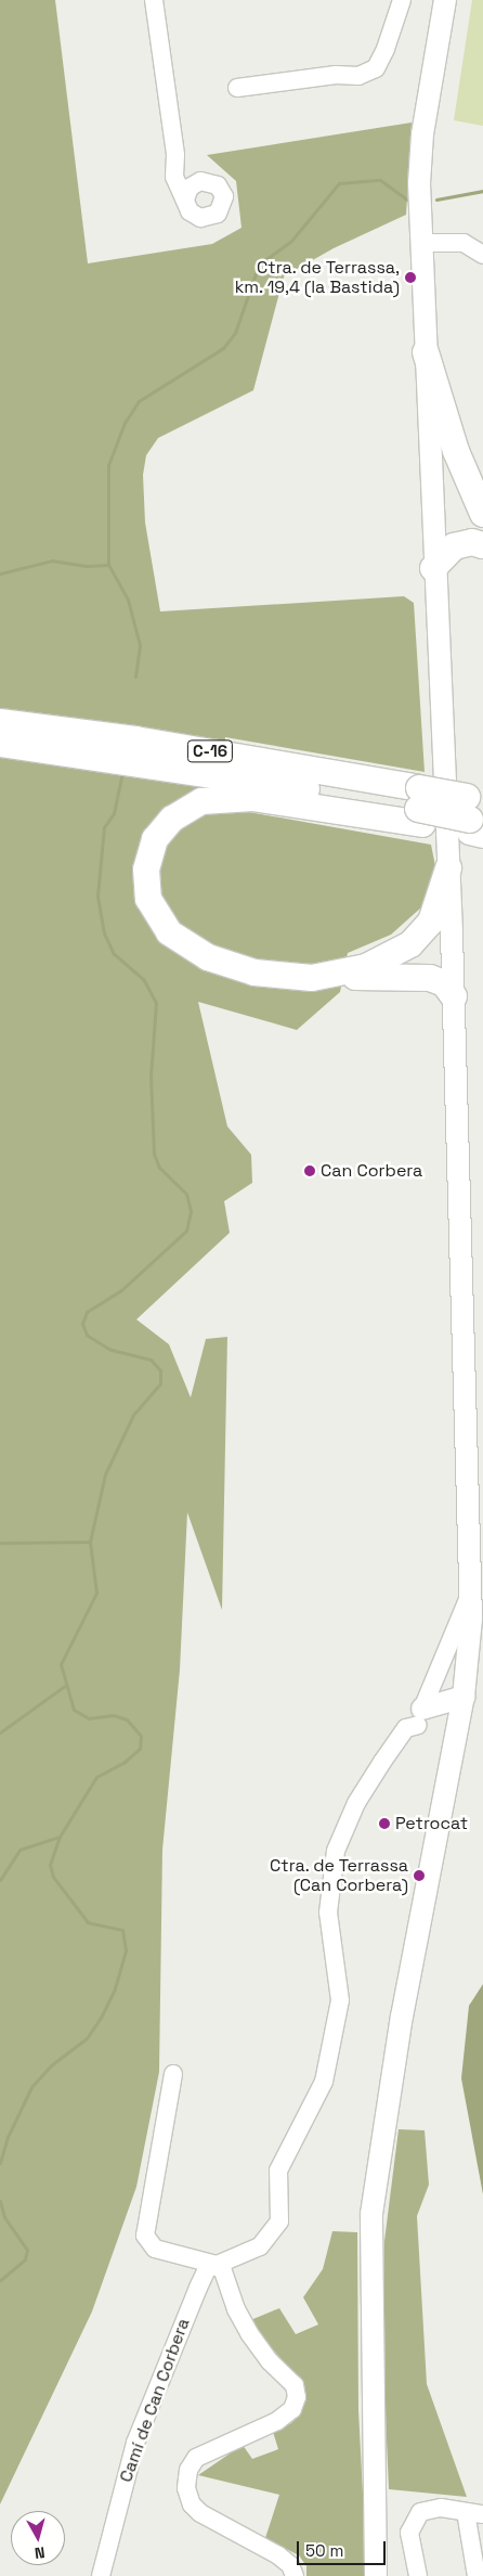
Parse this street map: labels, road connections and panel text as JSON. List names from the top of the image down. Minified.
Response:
{"streets":{"highway":["C-16"],"street":["Camí de Can Corbera"]},"places":["Ctra. de Terrassa, km. 19,4 (la Bastida)","Can Corbera","Petrocat","Ctra. de Terrassa (Can Corbera)"],"scale_bar":"50 m","north":"bottom"}
